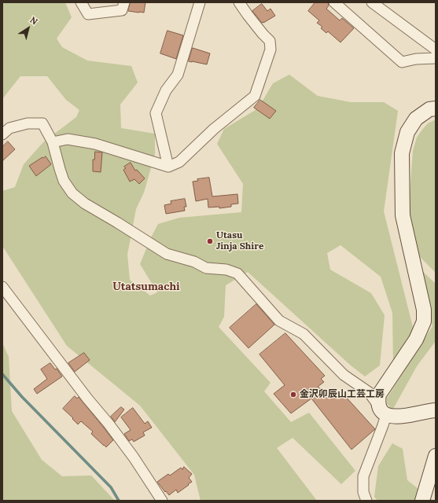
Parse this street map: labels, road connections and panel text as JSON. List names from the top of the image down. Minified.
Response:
{"districts":["Utatsumachi"],"places":["Utasu Jinja Shire","金沢卯辰山工芸工房"],"north":"top right"}
